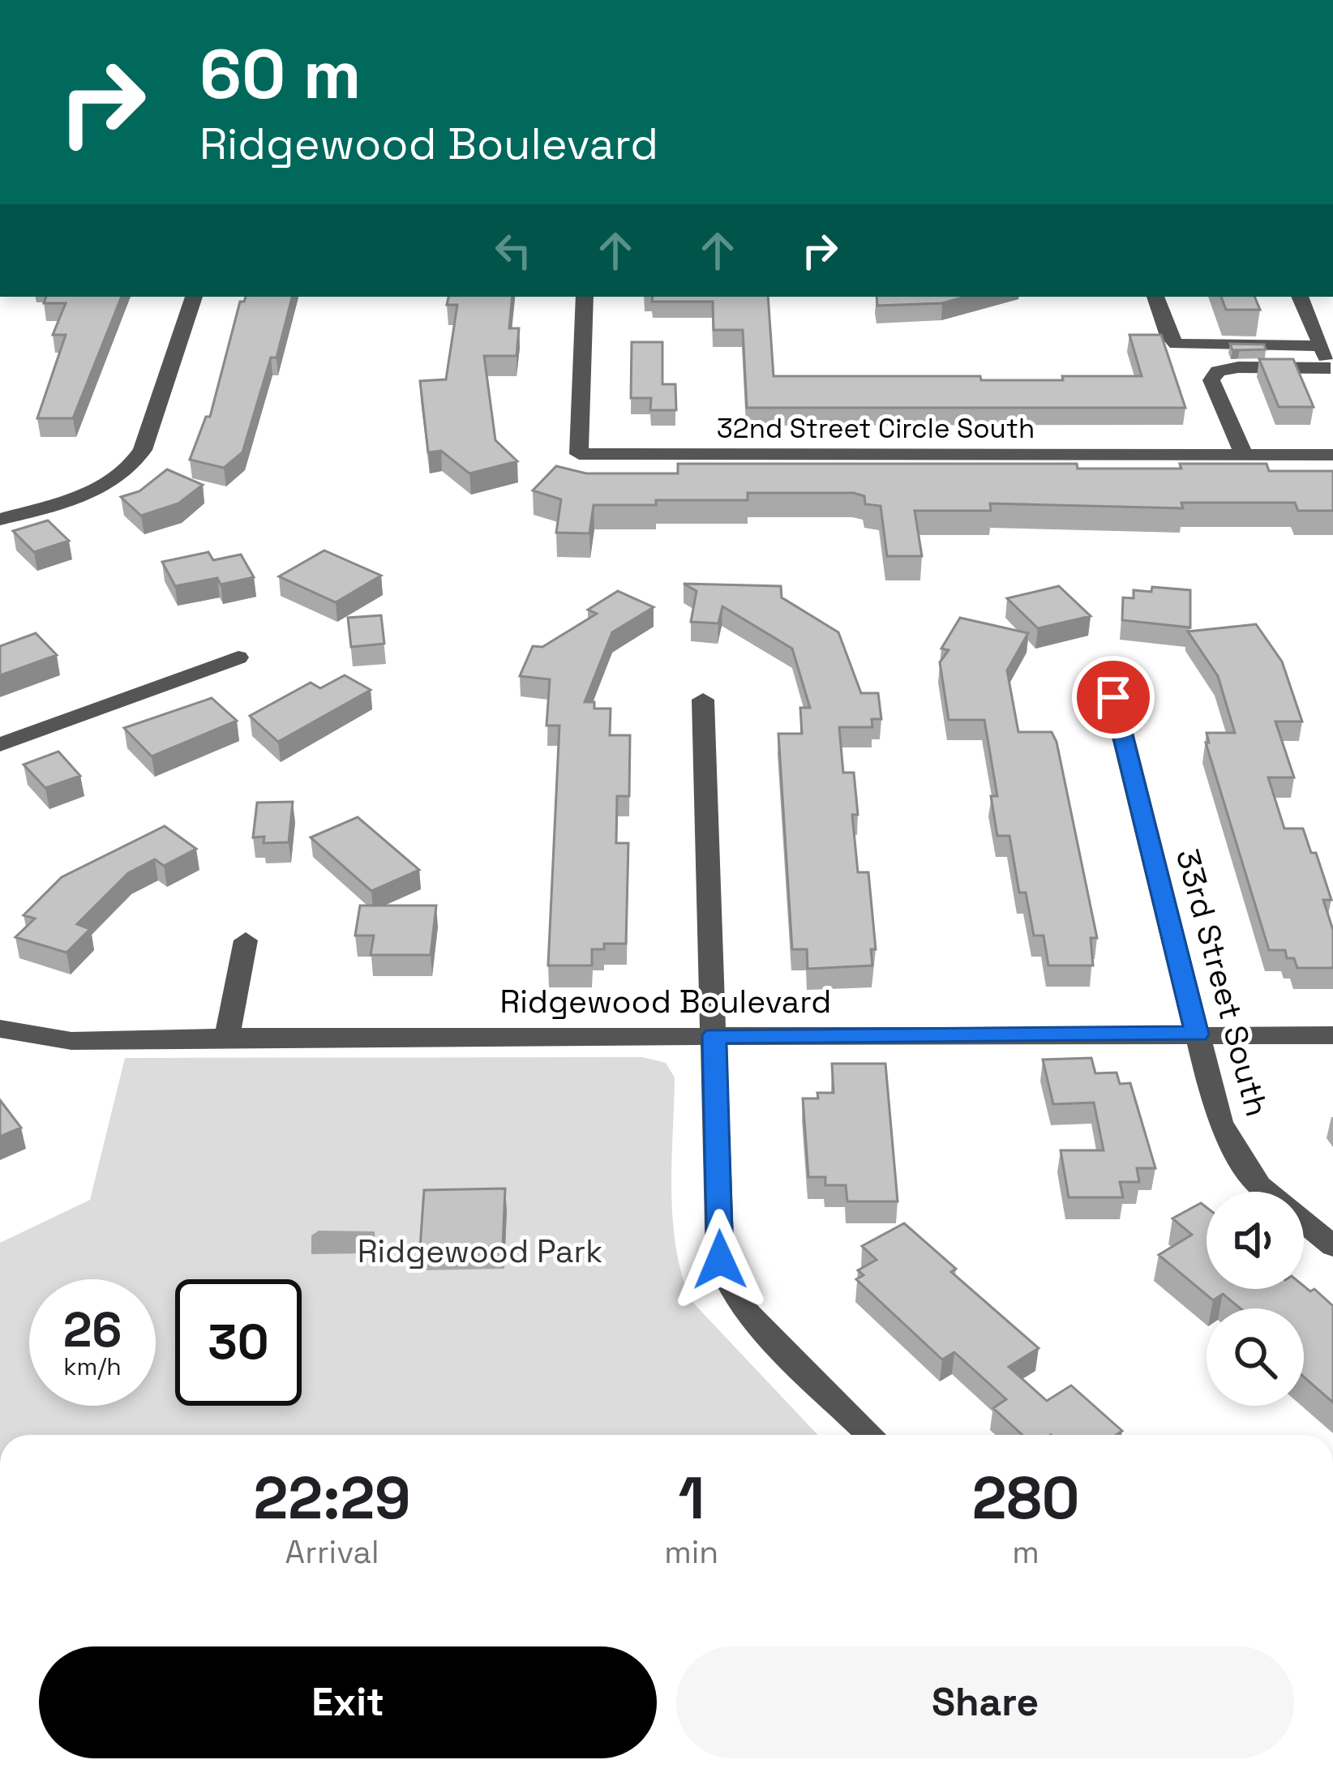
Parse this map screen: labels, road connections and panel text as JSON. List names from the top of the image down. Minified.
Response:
{"streets":{"street":["32nd Street Circle South","33rd Street South","Ridgewood Boulevard"]},"crossings":[["33rd Street South","Ridgewood Boulevard"]],"parks":["Ridgewood Park"],"page":{"turn":["60 m","Ridgewood Boulevard"],"speed":"26 km/h","limit":"30","eta":["22:29","Arrival","1","min","280","m"],"buttons":["Exit","Share"]}}
